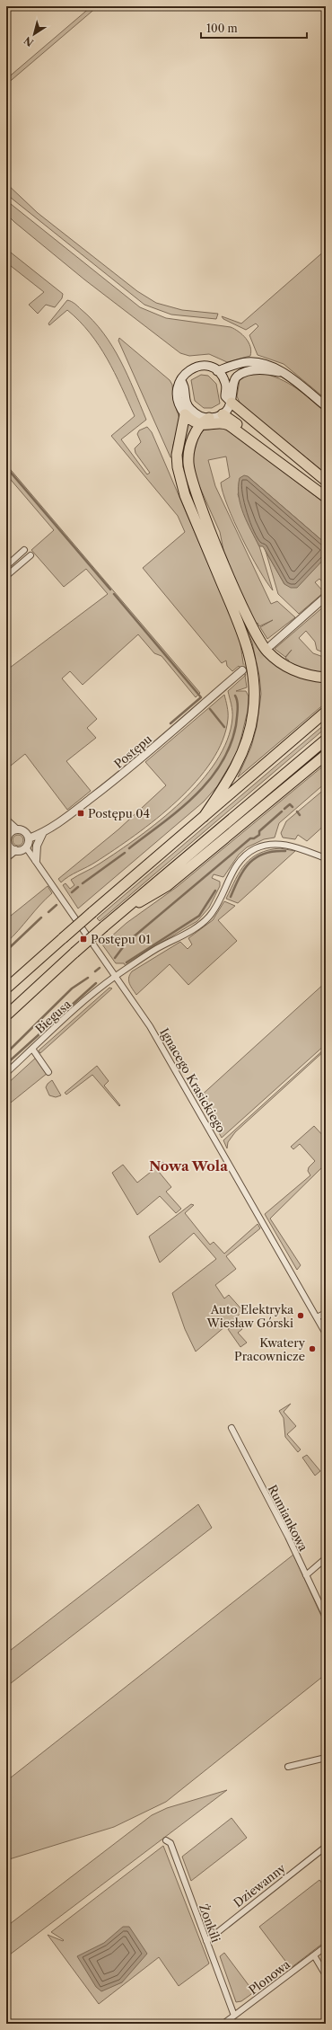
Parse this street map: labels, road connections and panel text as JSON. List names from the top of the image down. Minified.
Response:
{"streets":{"street":["Postępu","Biegusa","Ignacego Krasickiego","Rumiankowa","Dziewanny","Żonkili","Plonowa"]},"crossings":[["Postępu","Ignacego Krasickiego"],["Biegusa","Ignacego Krasickiego"],["Dziewanny","Żonkili"],["Żonkili","Plonowa"]],"districts":["Nowa Wola"],"places":{"transit":["Postępu 04","Postępu 01"],"other":["Auto Elektryka Wiesław Górski","Kwatery Pracownicze"]},"scale_bar":"100 m","north":"bottom left"}
